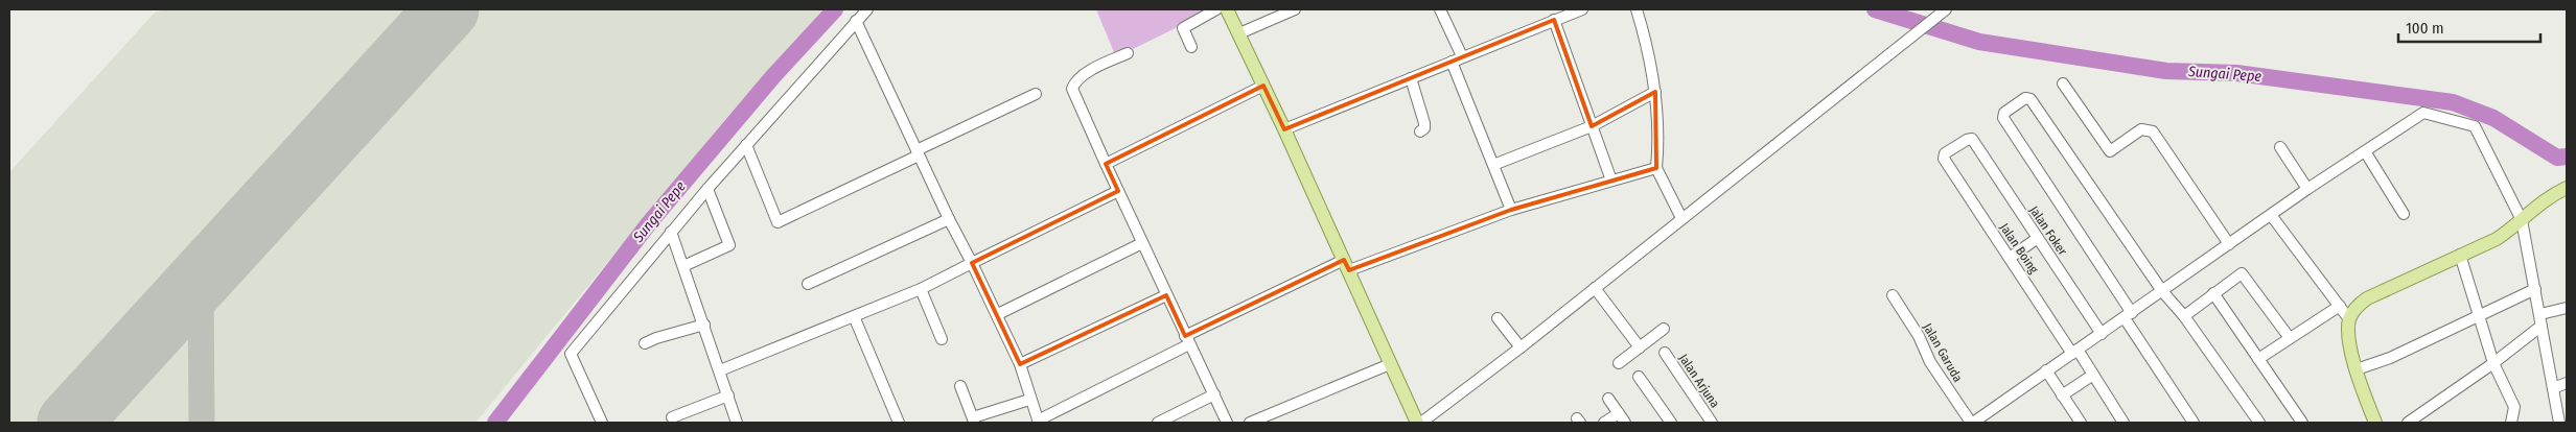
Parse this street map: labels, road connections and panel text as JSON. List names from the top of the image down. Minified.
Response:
{"streets":{"street":["Jalan Foker","Jalan Boing","Jalan Garuda","Jalan Arjuna"]},"crossings":[["Jalan Foker","Jalan Boing"]],"water":["Sungai Pepe"],"scale_bar":"100 m"}
